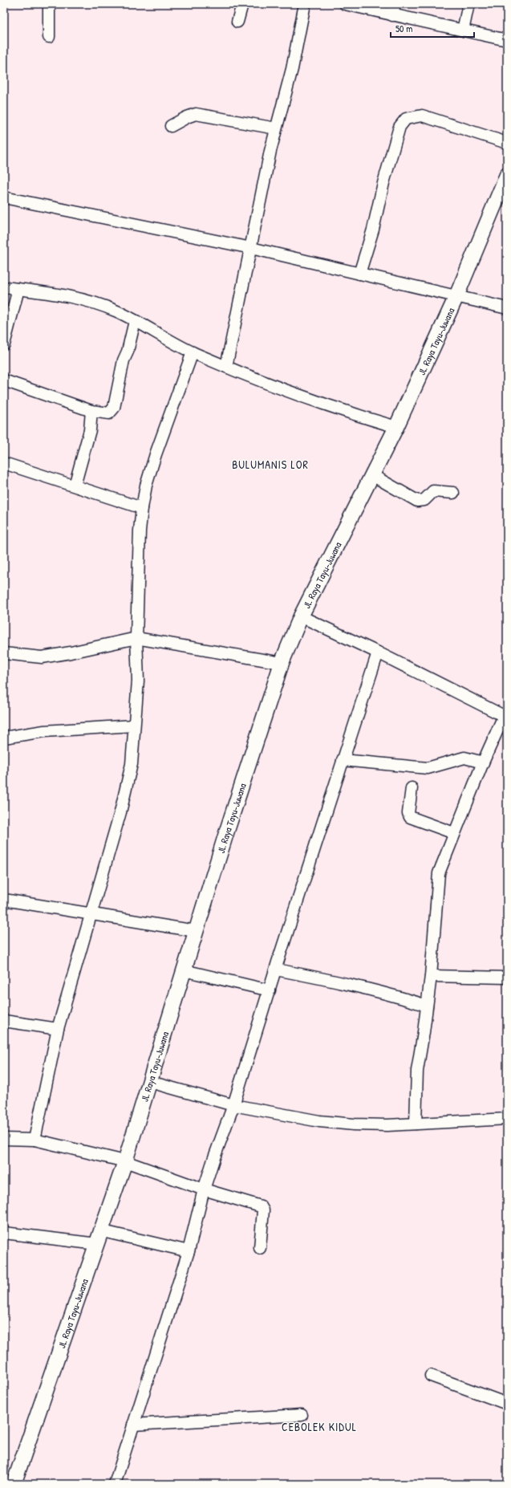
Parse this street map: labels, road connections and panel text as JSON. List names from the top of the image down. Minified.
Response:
{"streets":{"main road":["Jl. Raya Tayu-Juwana"]},"districts":["BULUMANIS LOR","CEBOLEK KIDUL"],"scale_bar":"50 m"}
